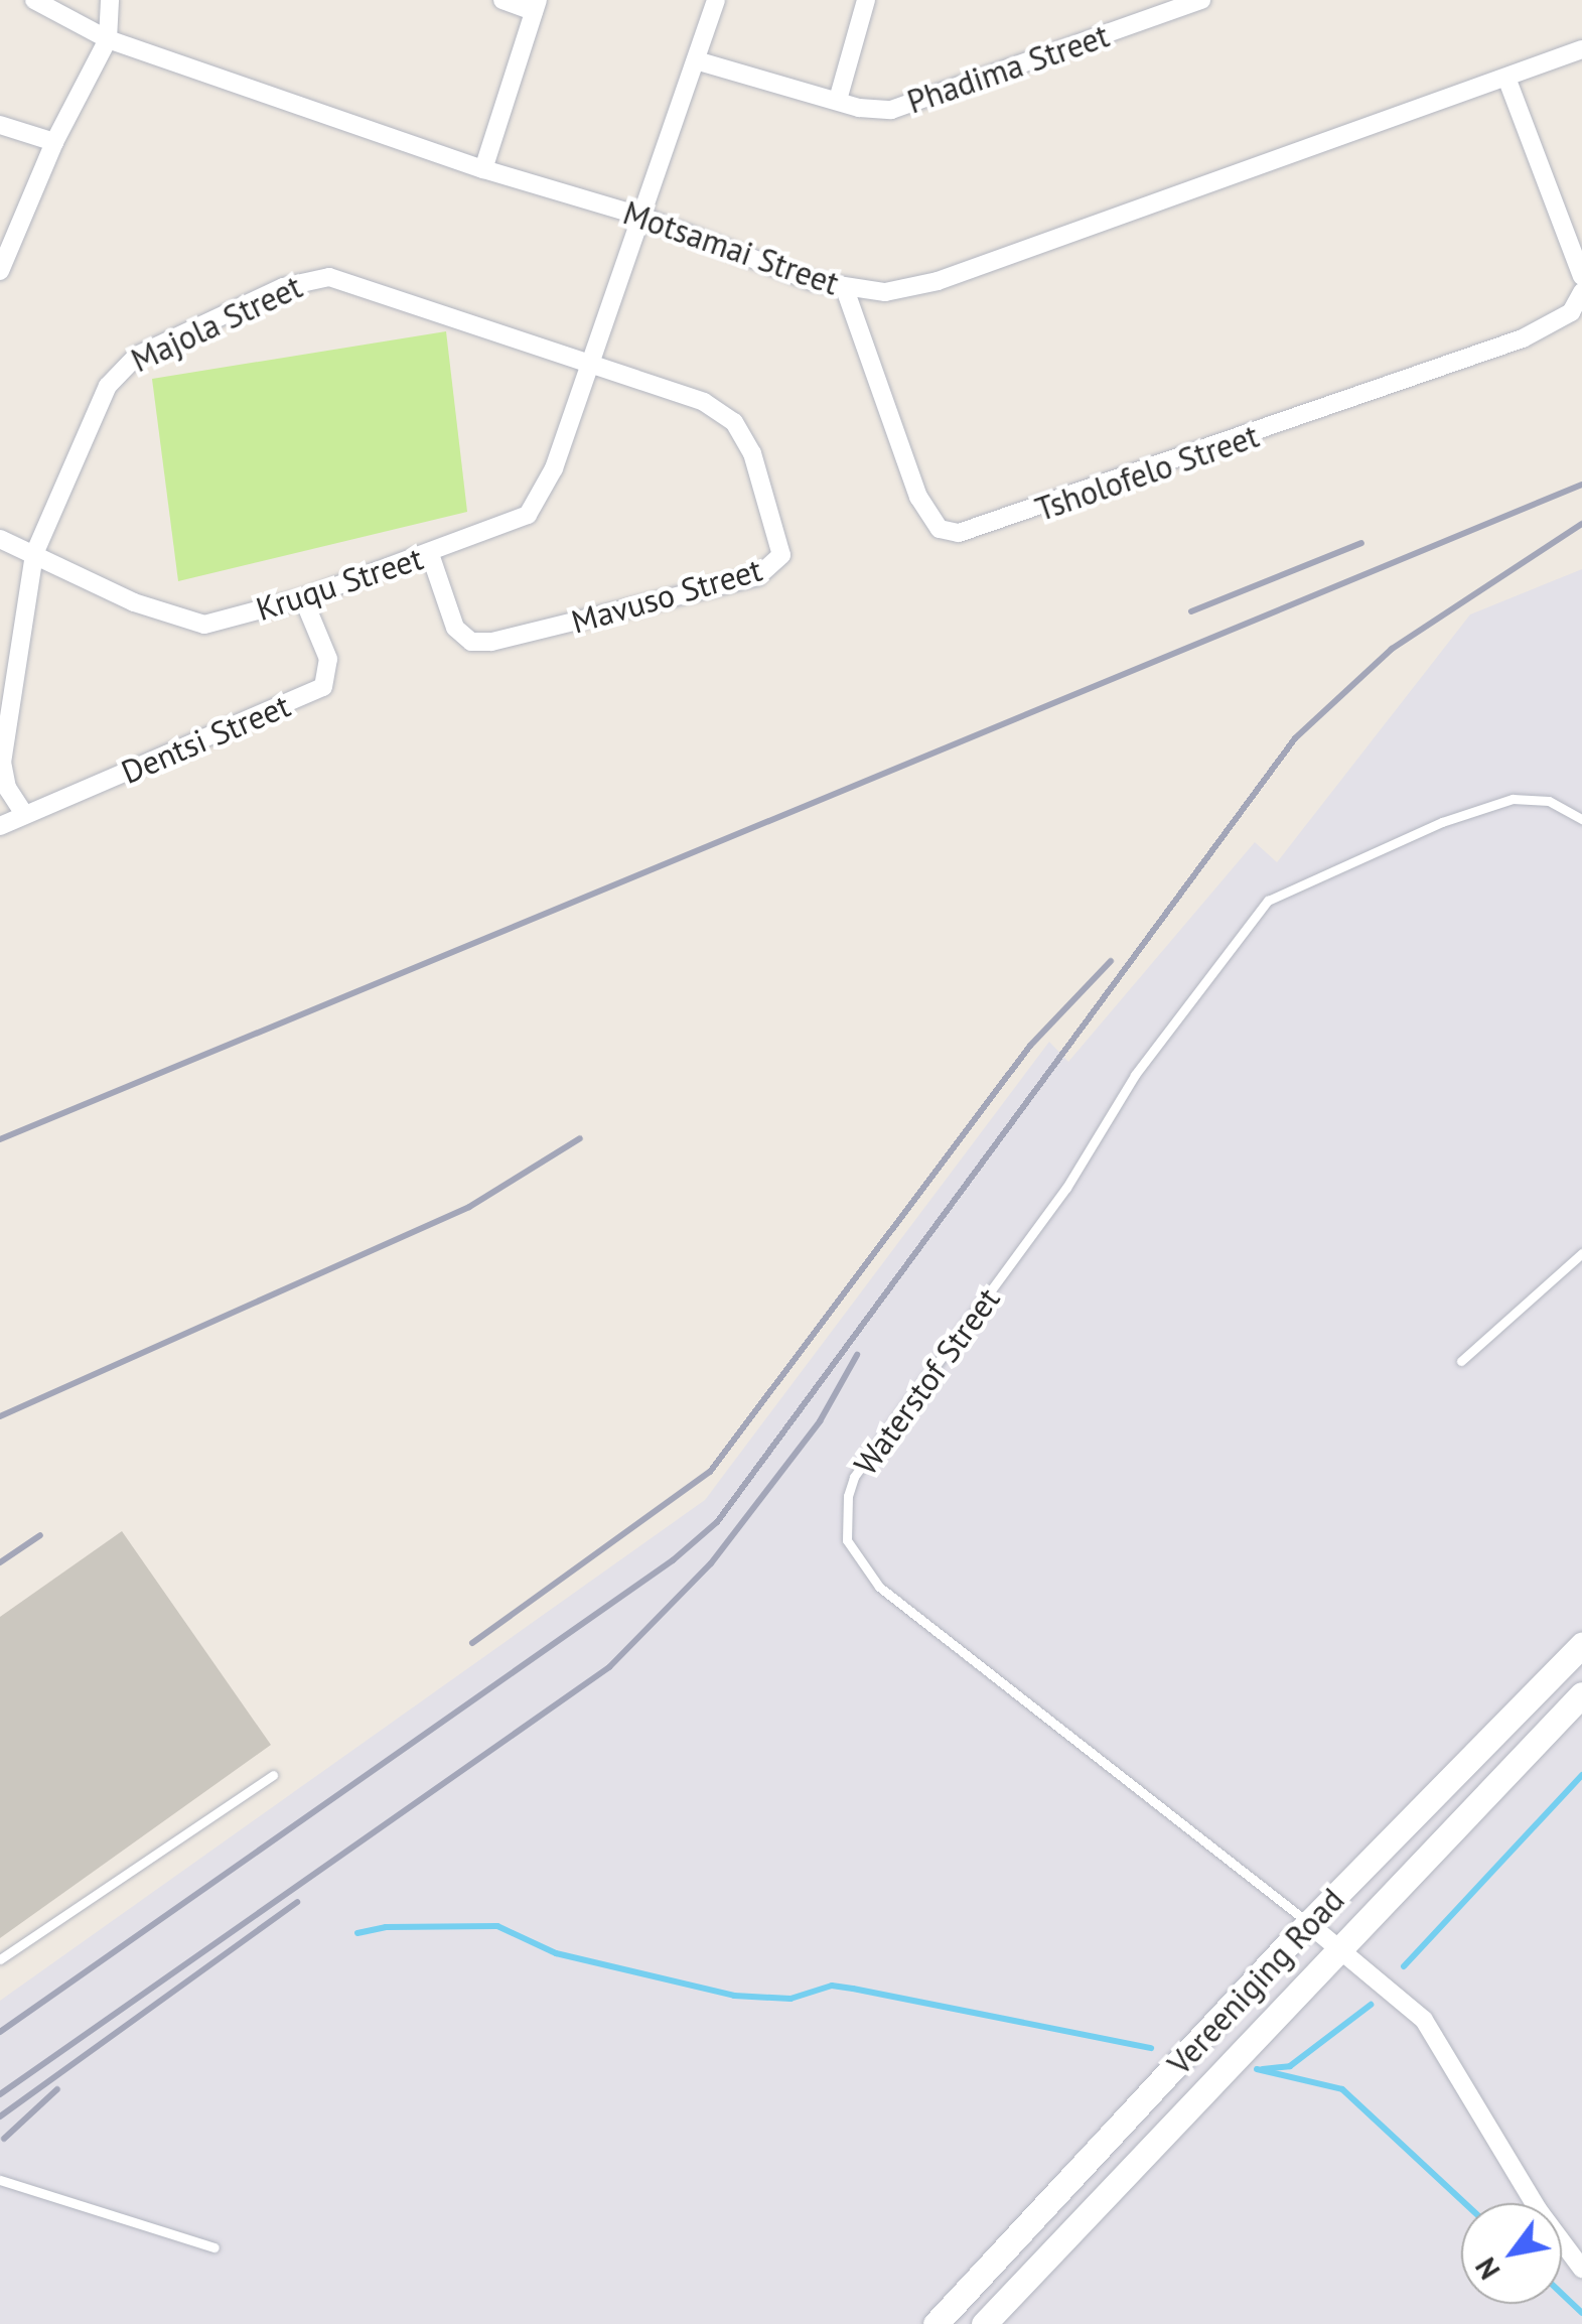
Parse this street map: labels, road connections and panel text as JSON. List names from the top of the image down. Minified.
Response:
{"streets":{"main road":["Vereeniging Road"],"street":["Phadima Street","Motsamai Street","Majola Street","Tsholofelo Street","Kruqu Street","Mavuso Street","Dentsi Street","Waterstof Street"]},"crossings":[["Phadima Street","Kruqu Street"],["Motsamai Street","Tsholofelo Street"],["Motsamai Street","Kruqu Street"],["Majola Street","Kruqu Street"],["Majola Street","Mavuso Street"],["Majola Street","Dentsi Street"],["Kruqu Street","Mavuso Street"],["Kruqu Street","Dentsi Street"],["Waterstof Street","Vereeniging Road"]],"north":"bottom left"}
